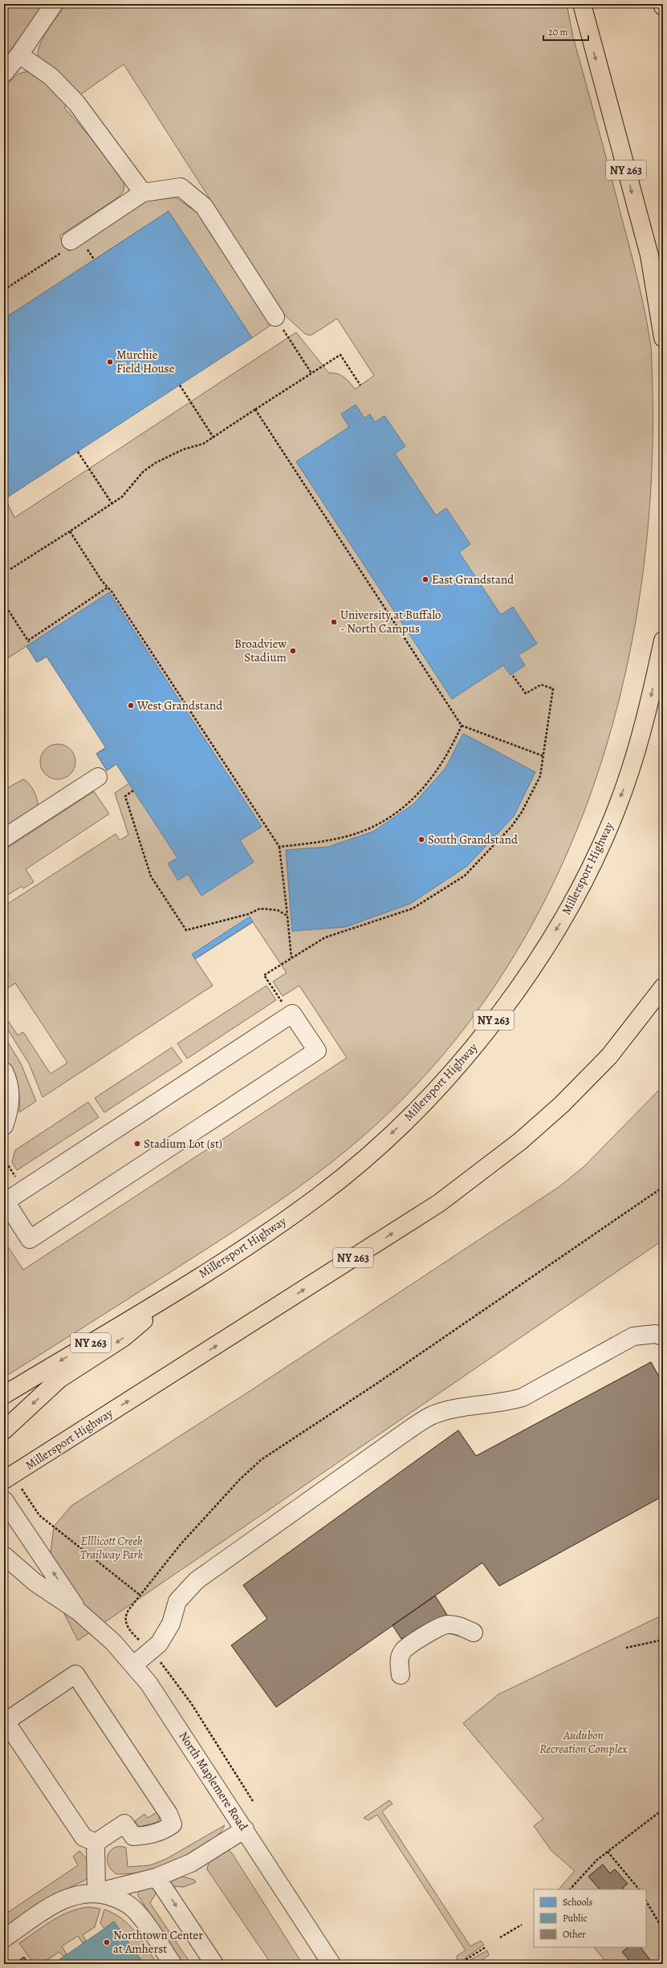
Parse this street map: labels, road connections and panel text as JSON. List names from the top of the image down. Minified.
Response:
{"streets":{"main road":["NY 263","Millersport Highway"],"street":["North Maplemere Road"]},"parks":["Elllicott Creek Trailway Park","Audubon Recreation Complex"],"places":["Murchie Field House","East Grandstand","University at Buffalo - North Campus","Broadview Stadium","West Grandstand","South Grandstand","Stadium Lot (st)","Northtown Center at Amherst"],"legend":["Schools","Public","Other"],"scale_bar":"20 m"}
